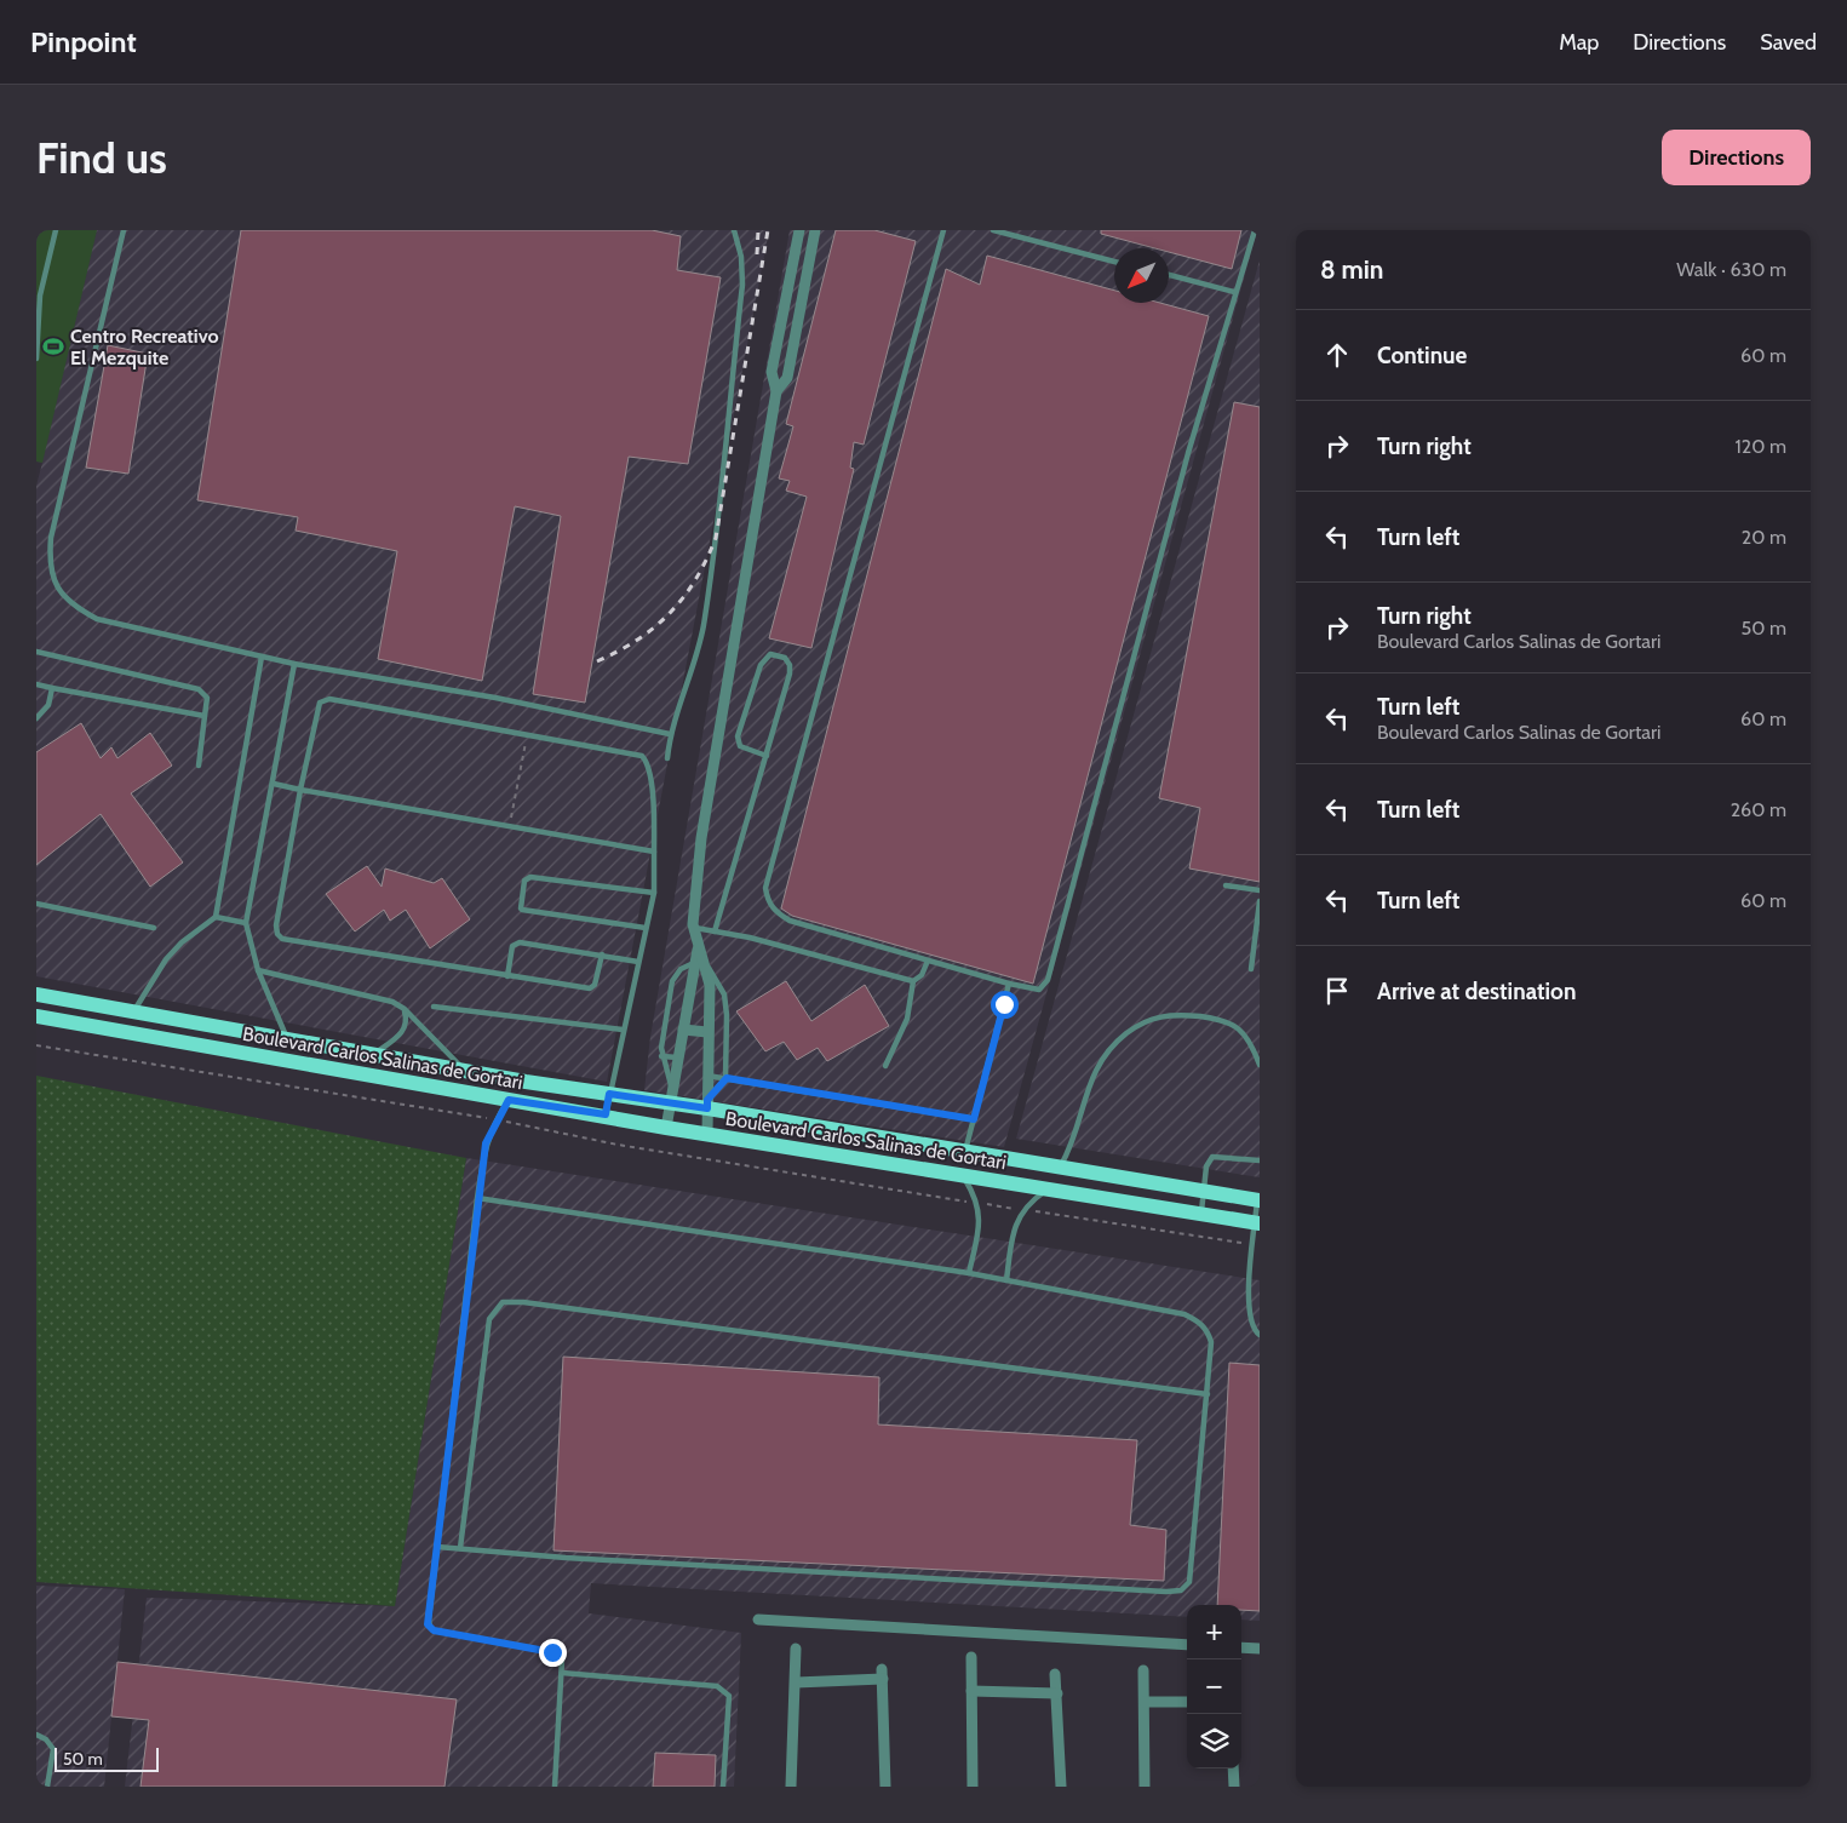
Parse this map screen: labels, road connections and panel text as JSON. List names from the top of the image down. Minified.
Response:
{"streets":{"main road":["Boulevard Carlos Salinas de Gortari"]},"places":{"sports":["Centro Recreativo El Mezquite"]},"scale_bar":"50 m","north":"bottom left","page":{"header":"Pinpoint","nav":["Map","Directions","Saved"],"buttons":"Directions","title":"Find us","heading":["8 min","Walk · 630 m"],"list":[["Continue","60 m"],["Turn right","120 m"],["Turn left","20 m"],["Turn right","Boulevard Carlos Salinas de Gortari","50 m"],["Turn left","Boulevard Carlos Salinas de Gortari","60 m"],["Turn left","260 m"],["Turn left","60 m"],"Arrive at destination"],"map_buttons":["+","−"],"scale":"50 m"}}
